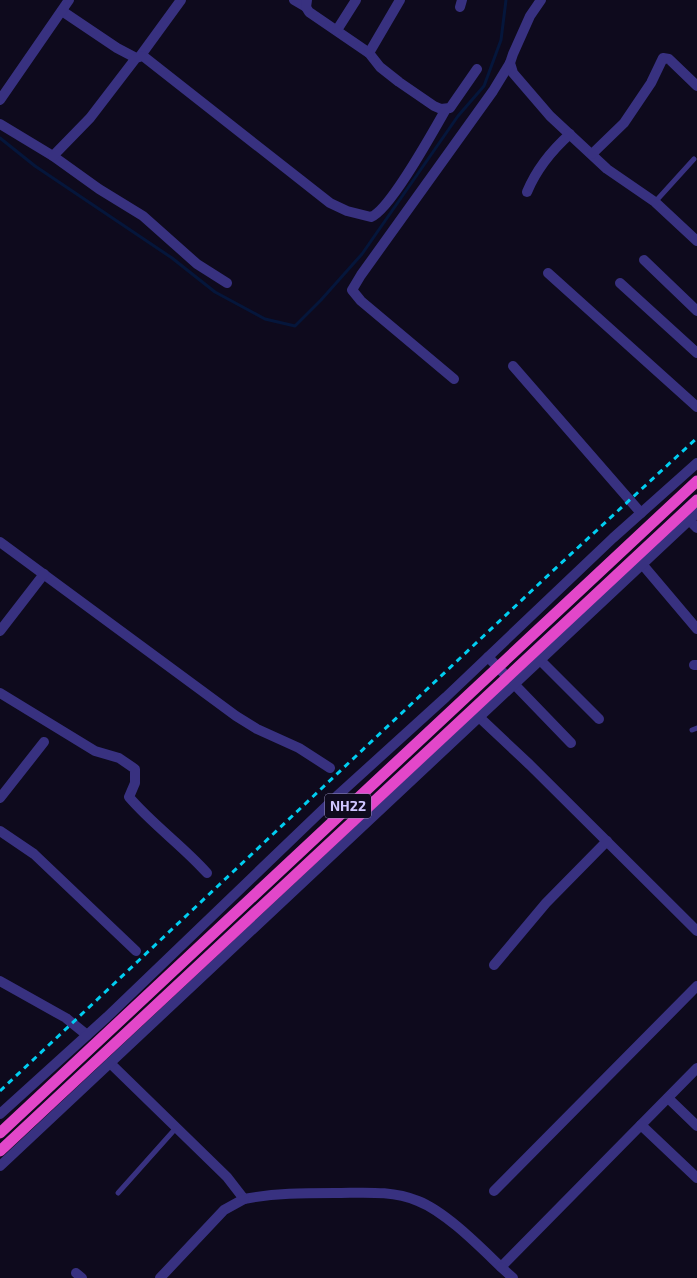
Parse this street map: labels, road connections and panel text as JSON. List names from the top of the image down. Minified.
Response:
{"streets":{"highway":["NH22"]}}
